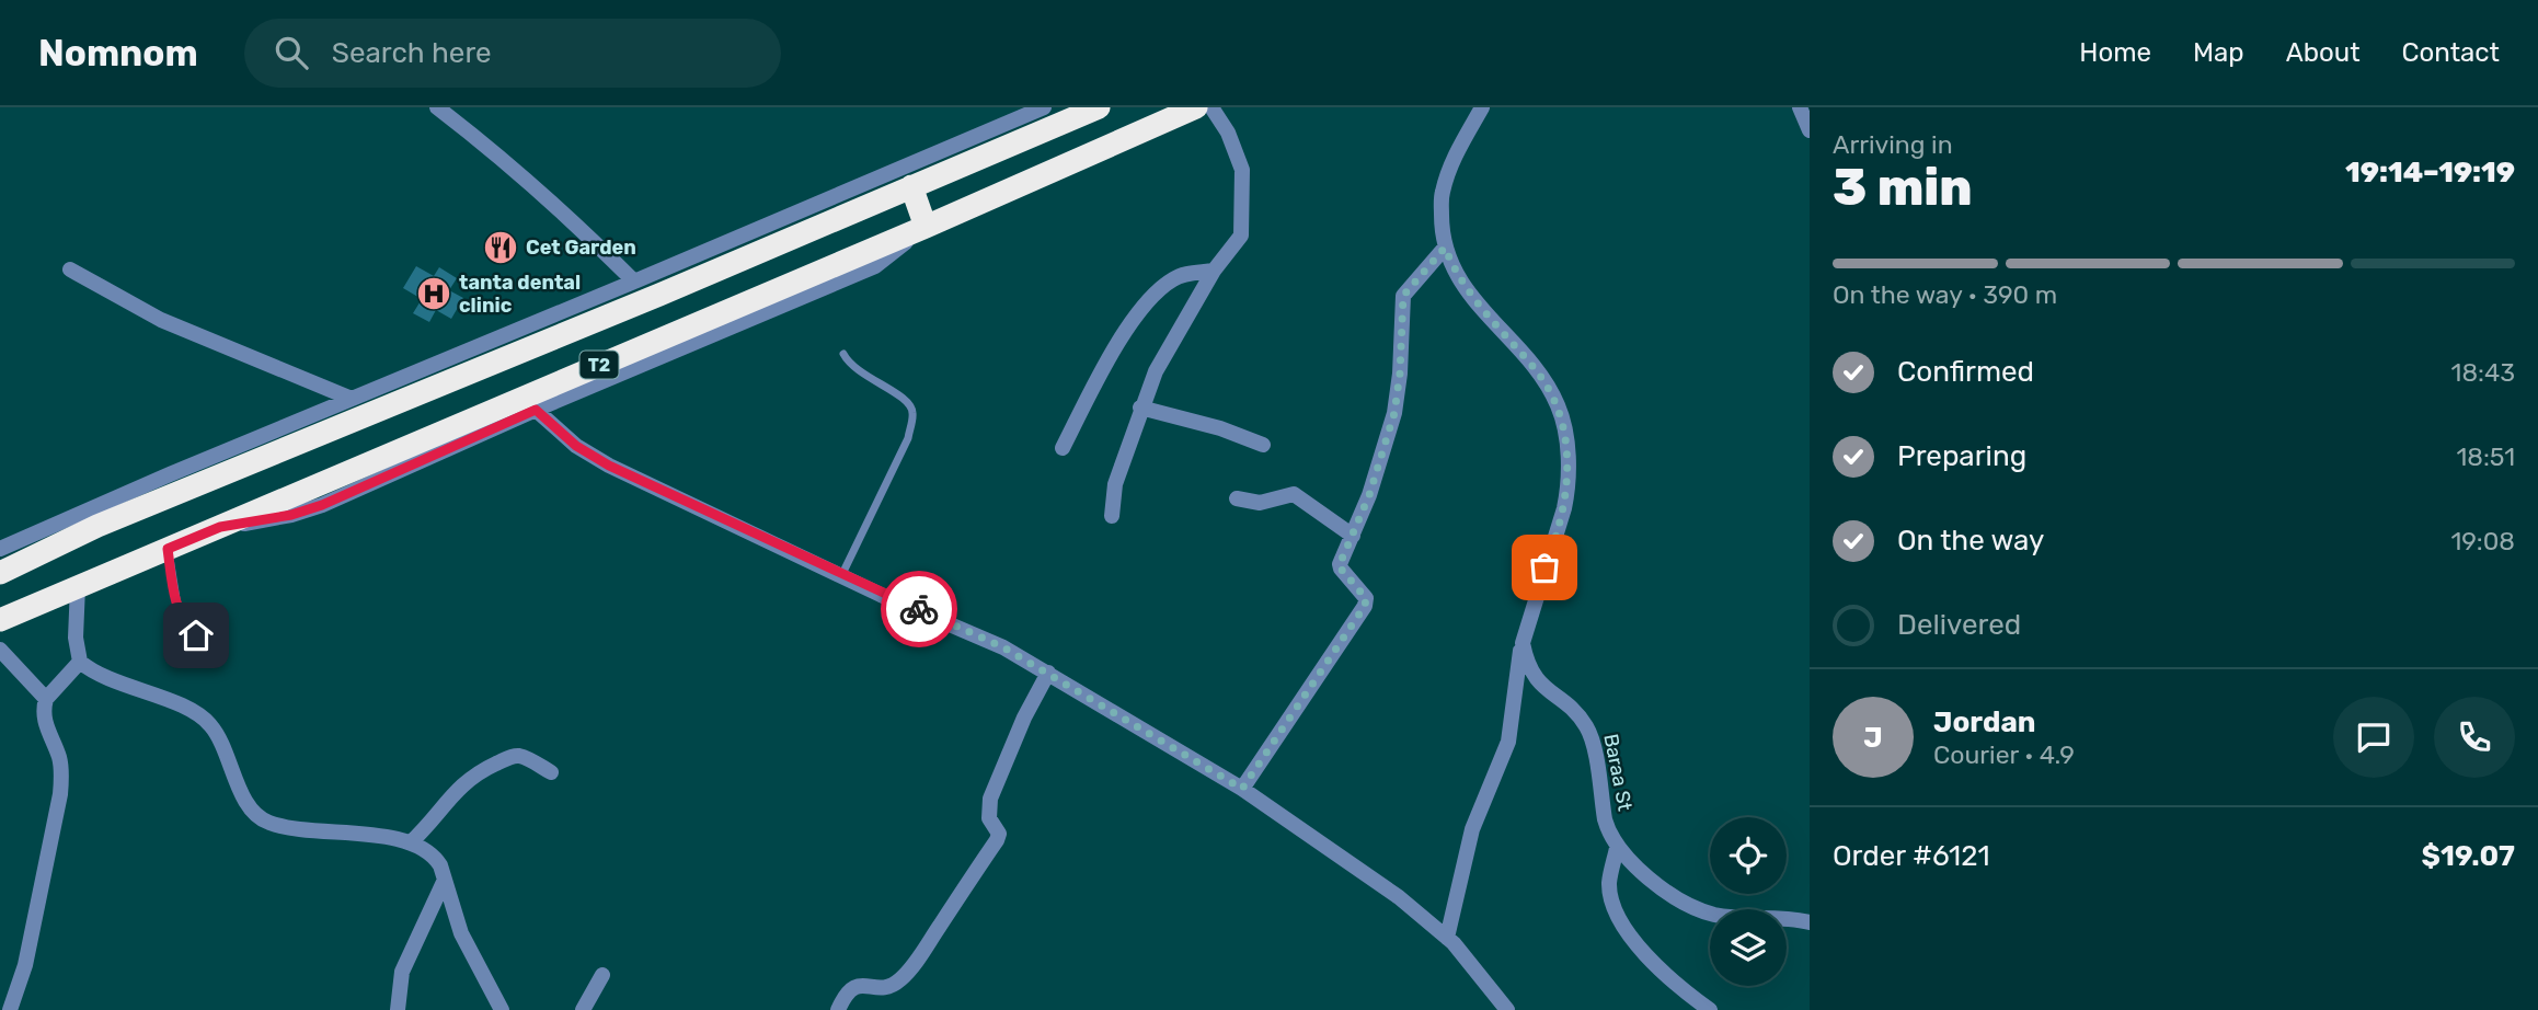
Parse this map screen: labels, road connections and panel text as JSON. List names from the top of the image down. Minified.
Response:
{"streets":{"highway":["T2"],"street":["Baraa St"]},"places":{"restaurant":["Cet Garden"],"hospital":["tanta dental clinic"]},"page":{"header":"Nomnom","search":"Search here","nav":["Home","Map","About","Contact"],"heading":["3 min","Arriving in","19:14–19:19"],"panel":["Jordan","Courier · 4.9","Order #6121","$19.07"],"bar":"On the way · 390 m","list":[["Confirmed","18:43"],["Preparing","18:51"],["On the way","19:08"],"Delivered"],"round":"J"}}
